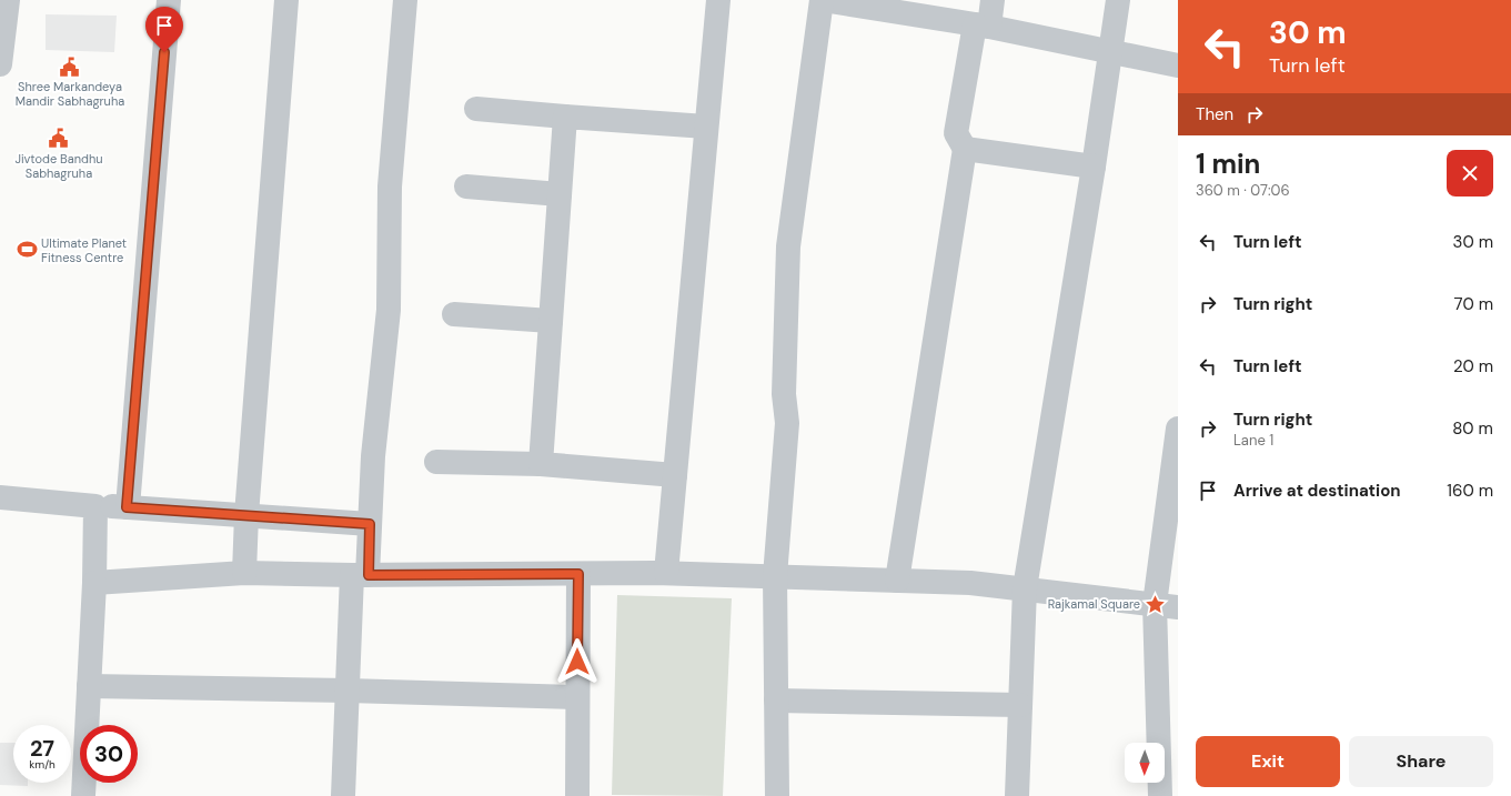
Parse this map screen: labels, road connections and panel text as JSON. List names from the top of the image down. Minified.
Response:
{"places":{"public building":["Shree Markandeya Mandir Sabhagruha","Jivtode Bandhu Sabhagruha"],"sports":["Ultimate Planet Fitness Centre"],"place":["Rajkamal Square"]},"north":"bottom","page":{"turn":["30 m","Turn left"],"then":"Then","heading":["1 min","360 m · 07:06"],"list":[{"name":"Turn left","value":"30 m"},{"name":"Turn right","value":"70 m"},{"name":"Turn left","value":"20 m"},{"name":"Turn right","note":"Lane 1","value":"80 m"},{"name":"Arrive at destination","value":"160 m"}],"speed":"27 km/h","limit":"30","buttons":["Exit","Share"]}}
